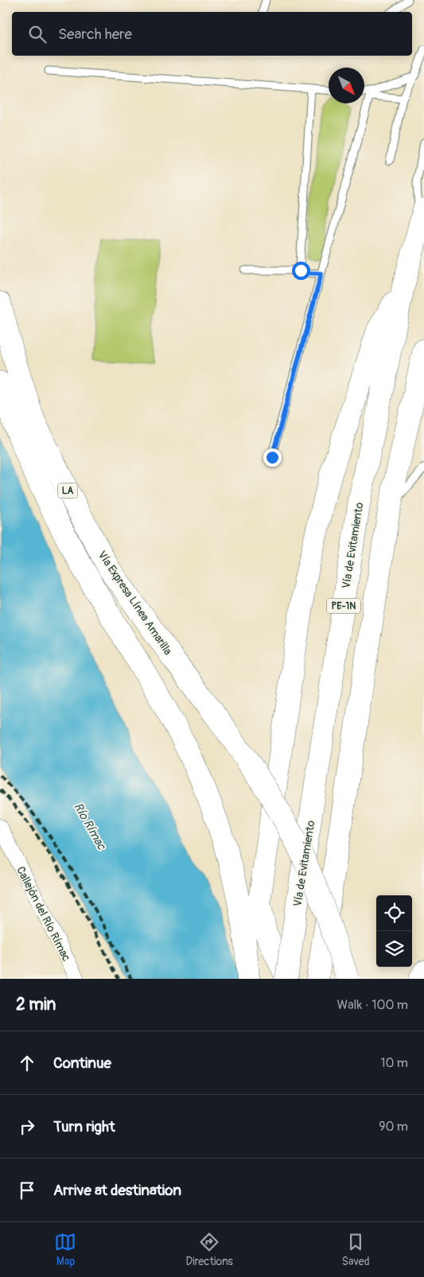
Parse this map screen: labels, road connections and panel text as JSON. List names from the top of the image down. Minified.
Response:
{"streets":{"main road":["LA","Vía de Evitamiento","Vía Expresa Línea Amarilla","PE-1N"],"street":["Callejón del Río Rímac"]},"water":["Río Rímac"],"north":"bottom right","page":{"search":"Search here","heading":["2 min","Walk · 100 m"],"list":[["Continue","10 m"],["Turn right","90 m"],"Arrive at destination"],"nav":["Map","Directions","Saved"]}}
